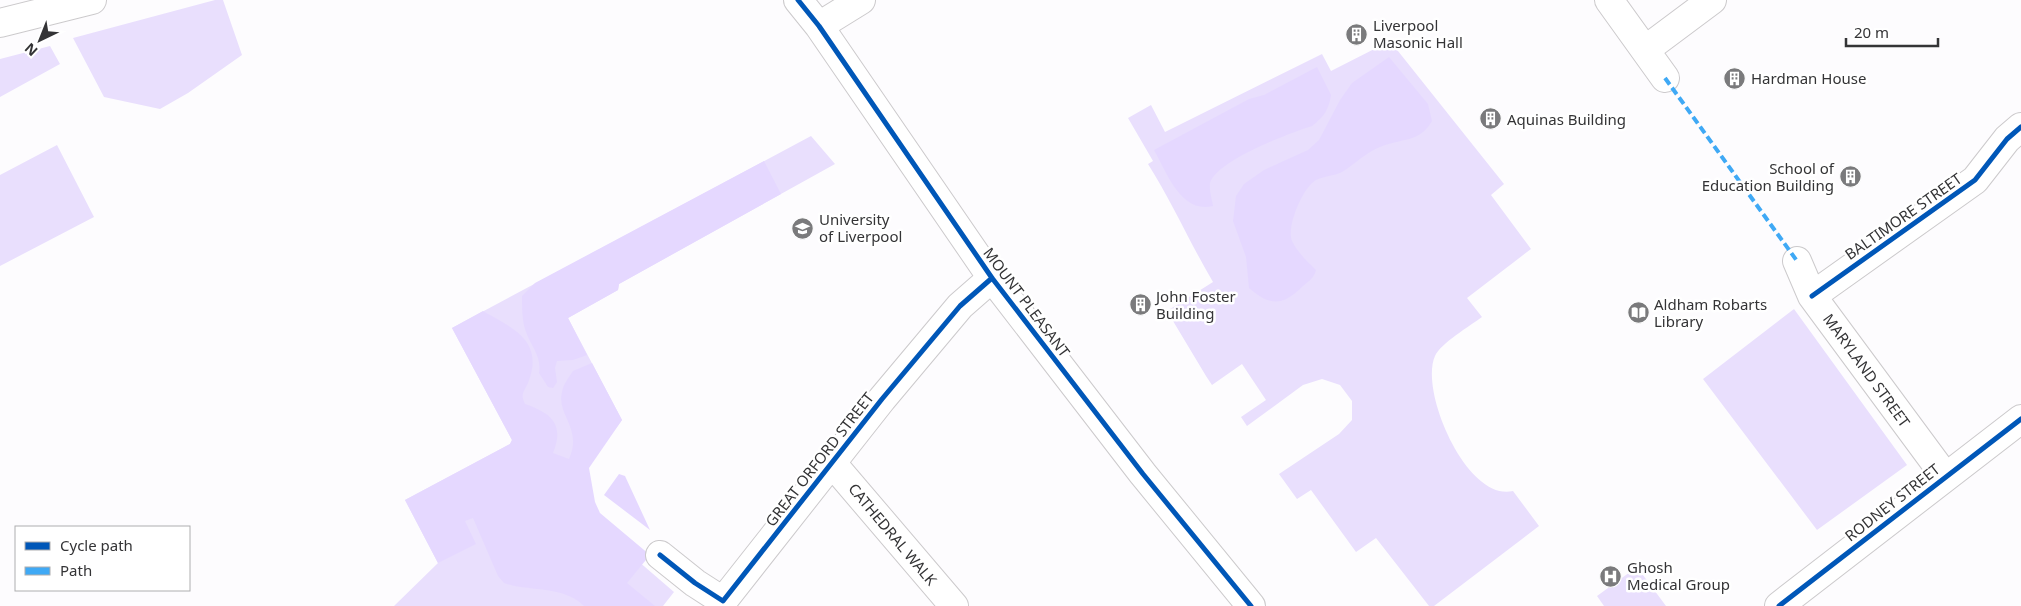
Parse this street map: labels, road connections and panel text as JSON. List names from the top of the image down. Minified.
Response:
{"streets":{"street":["BALTIMORE STREET","MOUNT PLEASANT","MARYLAND STREET","GREAT ORFORD STREET","RODNEY STREET","CATHEDRAL WALK"]},"crossings":[["BALTIMORE STREET","MARYLAND STREET"],["MOUNT PLEASANT","GREAT ORFORD STREET"],["MARYLAND STREET","RODNEY STREET"],["GREAT ORFORD STREET","CATHEDRAL WALK"]],"places":{"building":["Liverpool Masonic Hall","Hardman House","Aquinas Building","School of Education Building","John Foster Building"],"school or university":["University of Liverpool"],"library":["Aldham Robarts Library"],"hospital":["Ghosh Medical Group"]},"legend":["Cycle path","Path"],"scale_bar":"20 m","north":"bottom left"}
